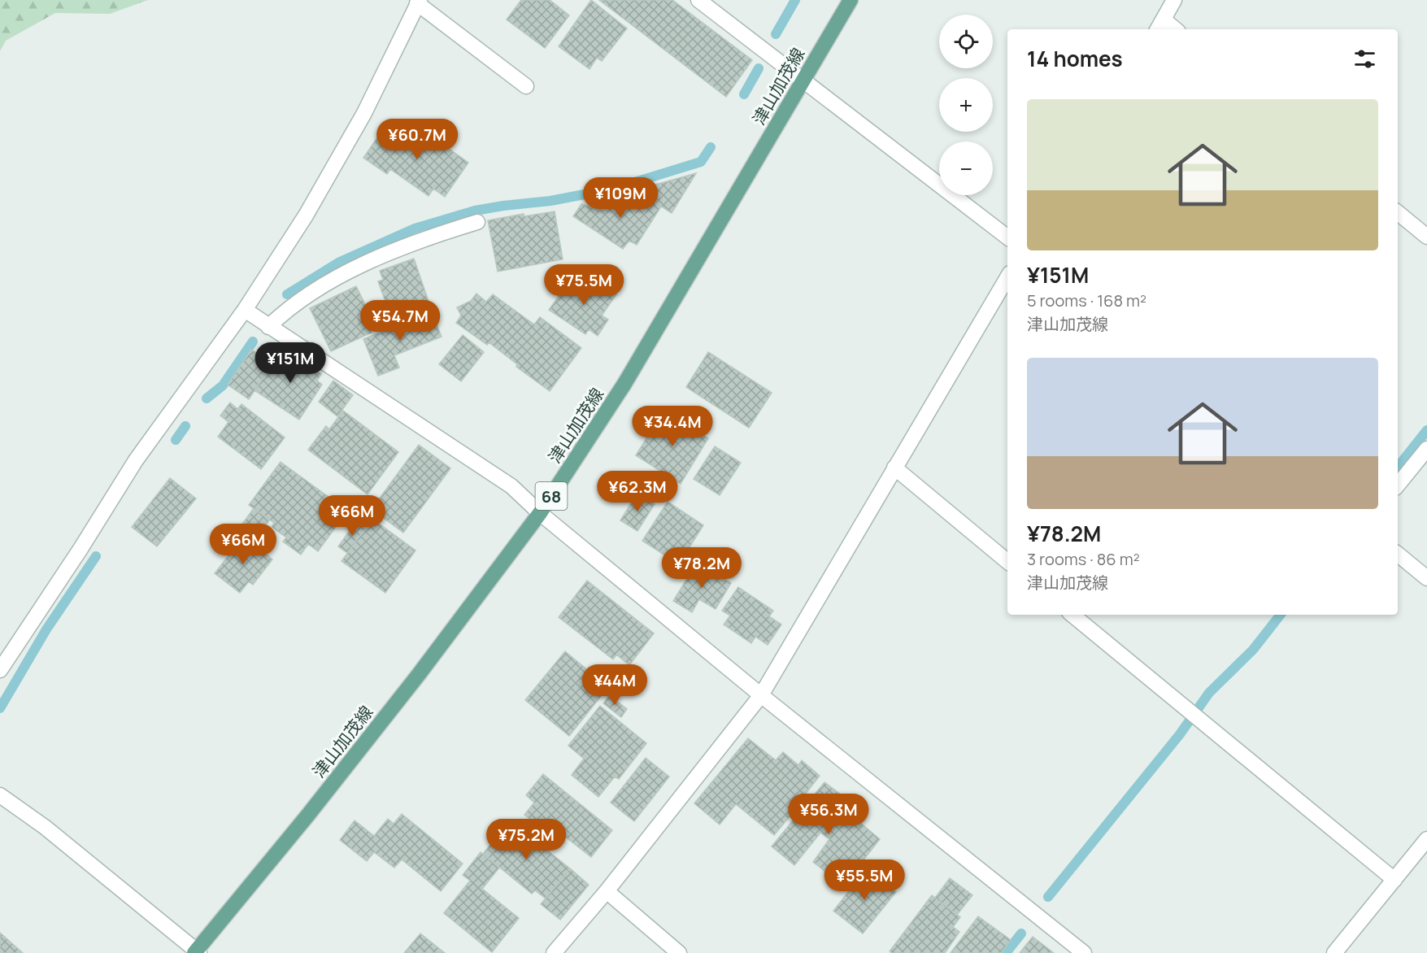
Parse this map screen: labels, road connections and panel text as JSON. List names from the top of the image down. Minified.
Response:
{"streets":{"main road":["津山加茂線","68"]},"page":{"map_buttons":["+","−"],"heading":"14 homes","list":[{"name":"¥151M","note":"5 rooms · 168 m² · 津山加茂線"},{"name":"¥78.2M","note":"3 rooms · 86 m² · 津山加茂線"}],"price":["¥60.7M","¥109M","¥75.5M","¥54.7M","¥151M","¥34.4M","¥62.3M","¥66M","¥66M","¥78.2M","¥44M","¥56.3M","¥75.2M","¥55.5M"]}}
